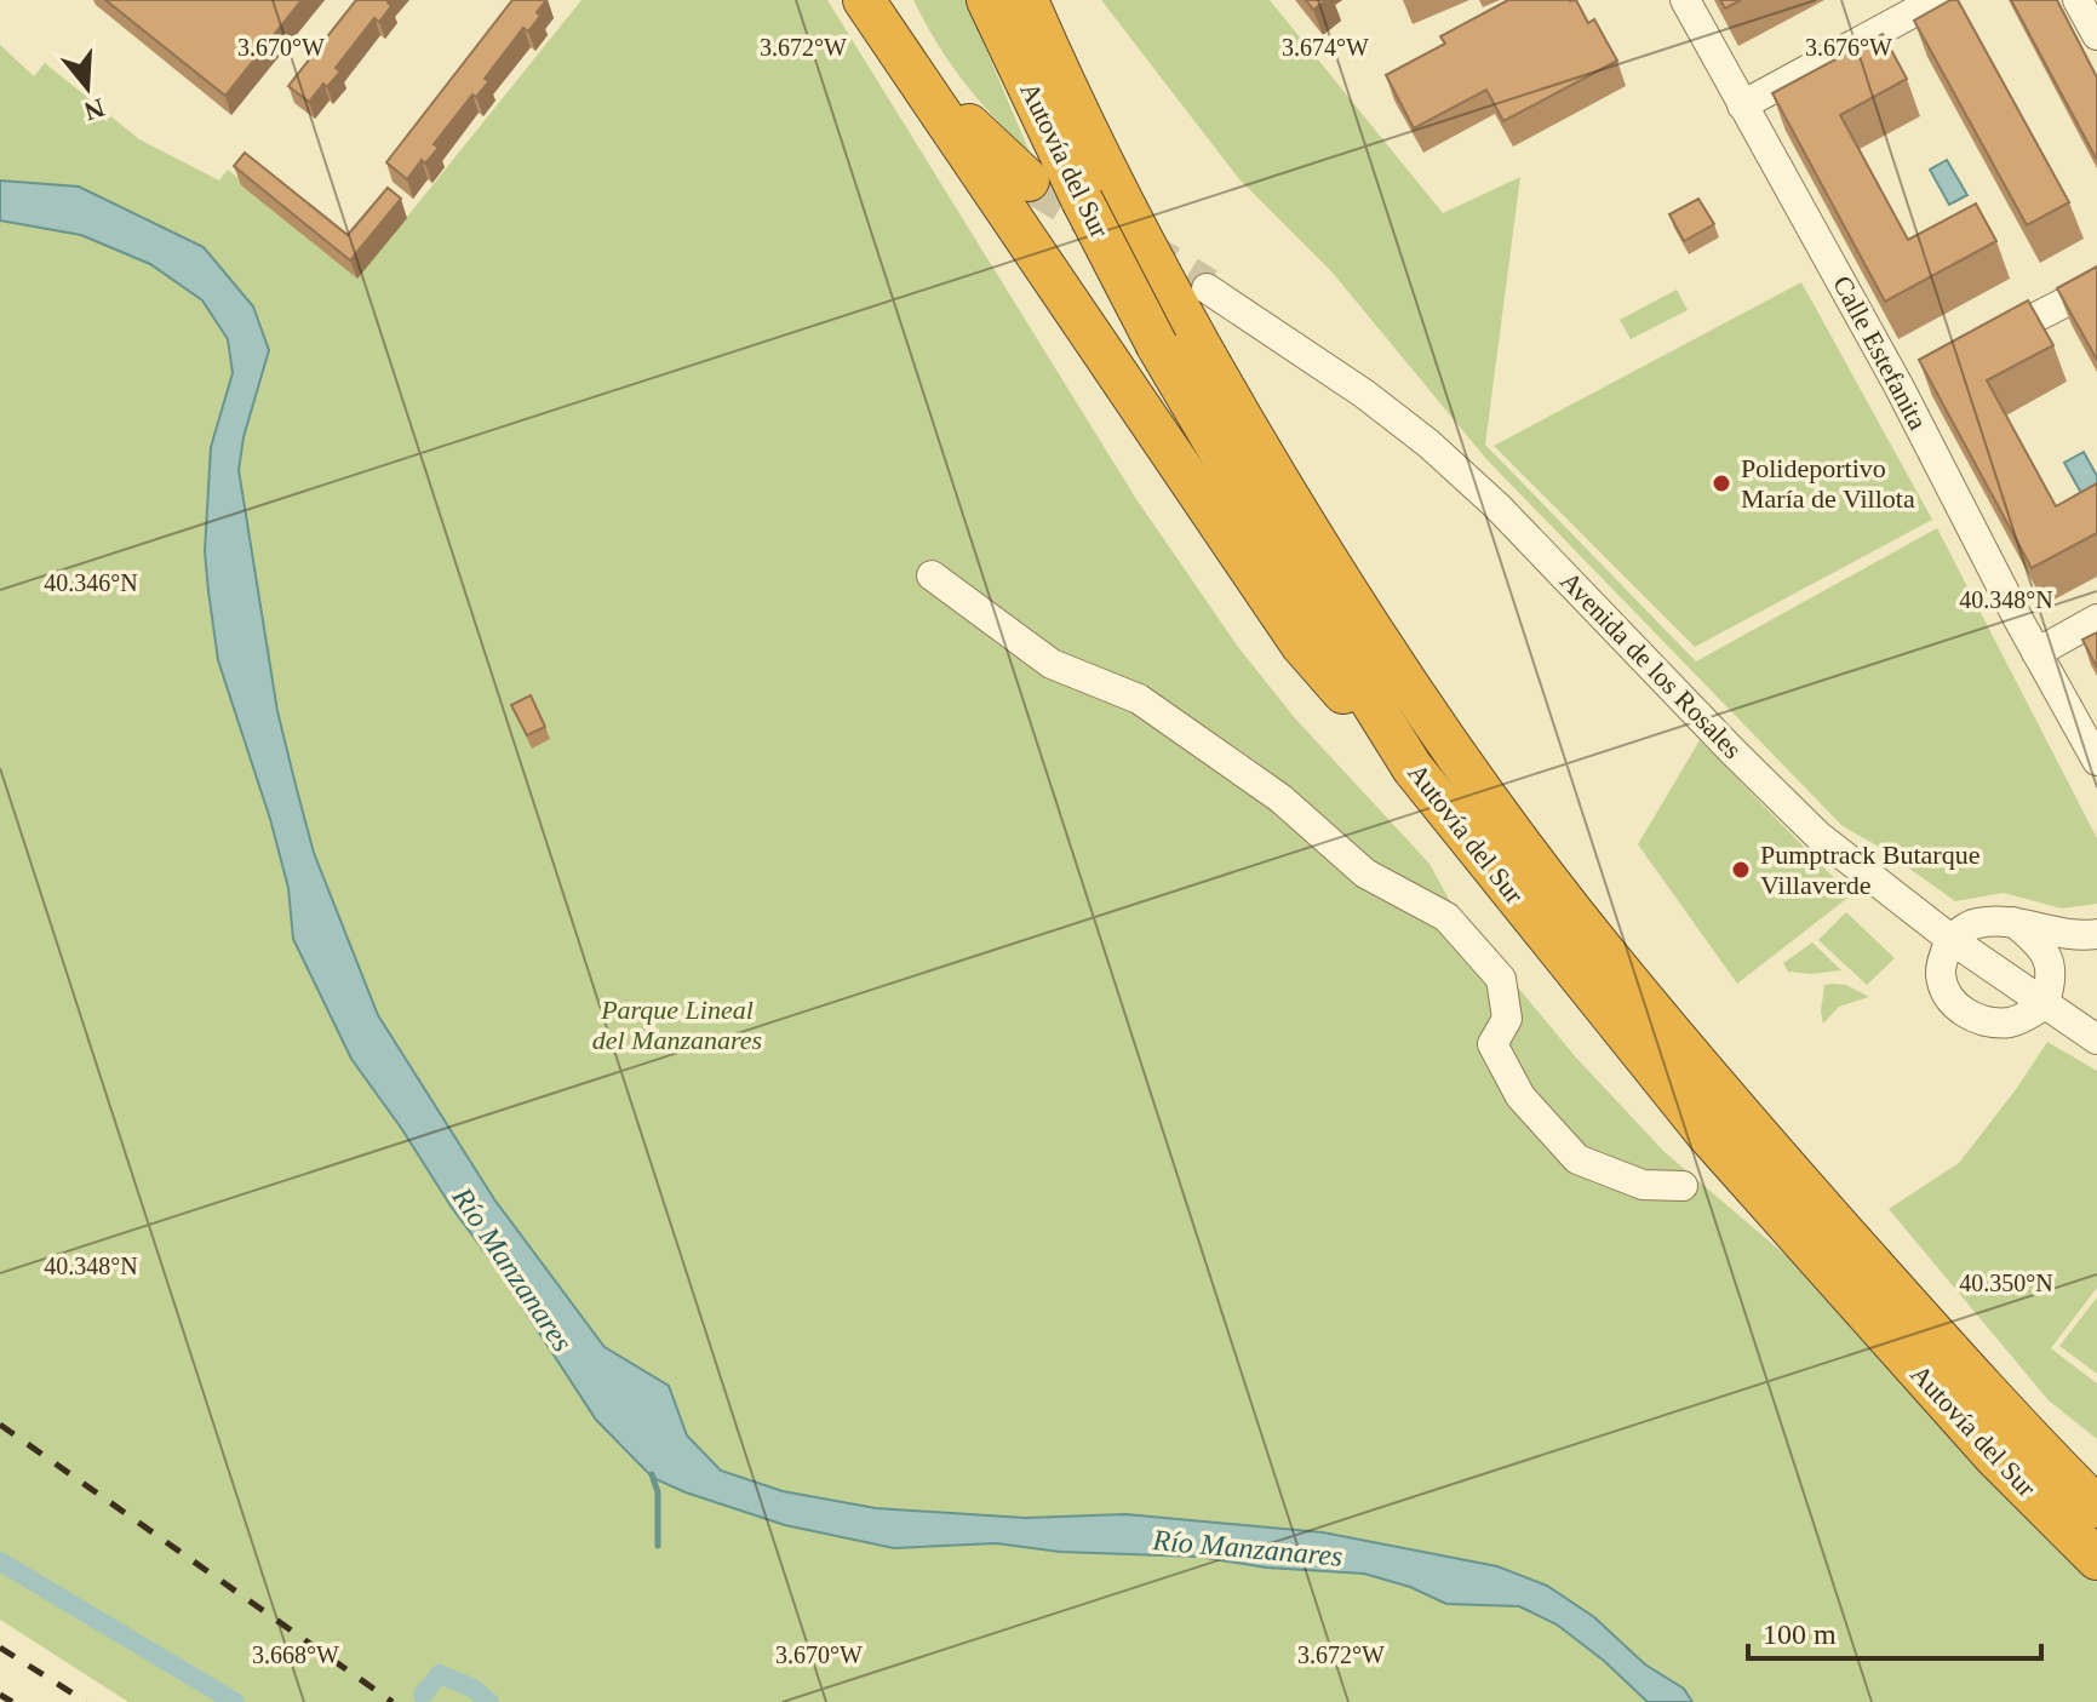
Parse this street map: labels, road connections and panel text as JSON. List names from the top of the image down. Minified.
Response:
{"streets":{"highway":["Autovía del Sur"],"street":["Calle Estefanita","Avenida de los Rosales"]},"water":["Río Manzanares"],"parks":["Parque Lineal del Manzanares"],"places":["Polideportivo María de Villota","Pumptrack Butarque Villaverde"],"scale_bar":"100 m","north":"bottom","coordinates":["3.670°W","3.672°W","3.674°W","3.676°W","40.346°N","40.348°N","40.350°N","3.668°W"]}
